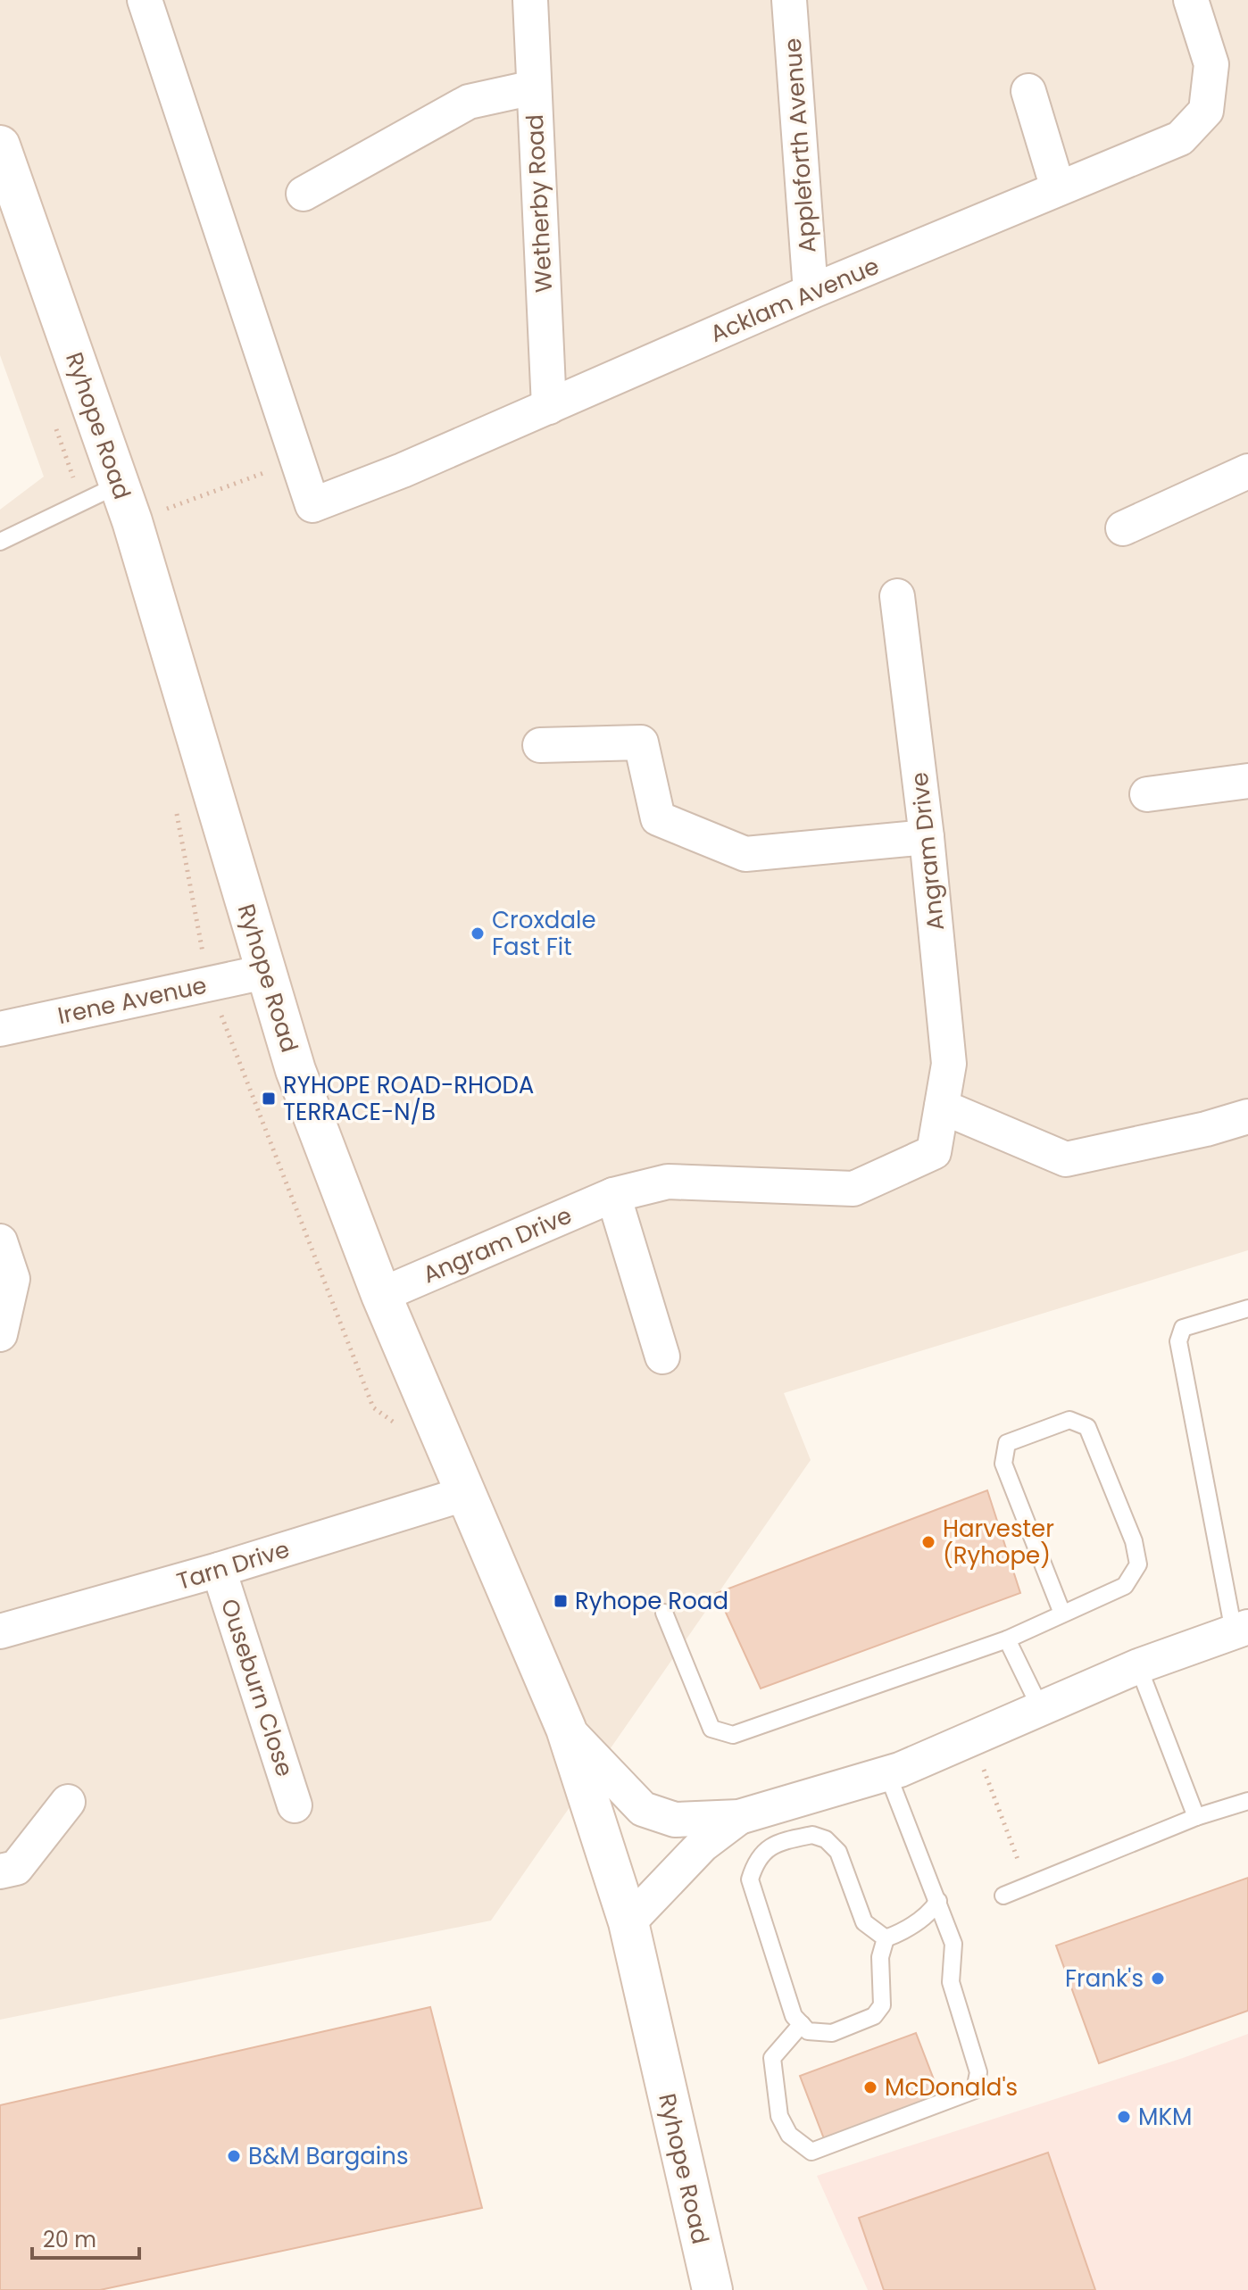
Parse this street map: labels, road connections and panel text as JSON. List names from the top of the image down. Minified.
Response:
{"streets":{"main road":["Ryhope Road"],"street":["Appleforth Avenue","Wetherby Road","Acklam Avenue","Angram Drive","Irene Avenue","Tarn Drive","Ouseburn Close"]},"crossings":[["Appleforth Avenue","Acklam Avenue"],["Wetherby Road","Acklam Avenue"],["Ryhope Road","Angram Drive"],["Ryhope Road","Irene Avenue"],["Ryhope Road","Tarn Drive"],["Tarn Drive","Ouseburn Close"]],"places":{"other":["Croxdale Fast Fit","Harvester (Ryhope)","Frank's","McDonald's","MKM","B&M Bargains"],"transit":["RYHOPE ROAD-RHODA TERRACE-N/B","Ryhope Road"]},"scale_bar":"20 m"}
